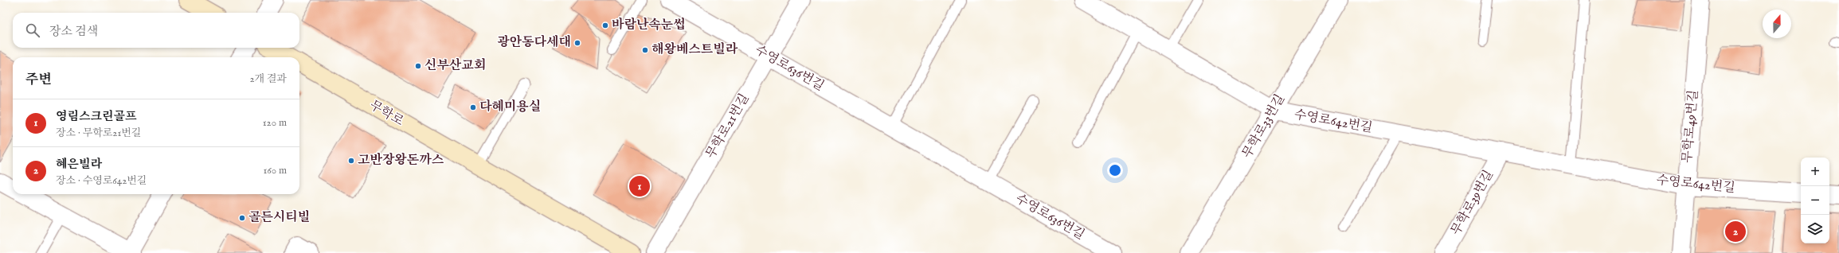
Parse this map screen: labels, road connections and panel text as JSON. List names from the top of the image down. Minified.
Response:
{"streets":{"street":["수영로636번길","무학로","수영로642번길","무학로21번길","무학로33번길","무학로49번길","무학로39번길"]},"crossings":[["수영로636번길","무학로21번길"],["수영로642번길","무학로33번길"],["수영로642번길","무학로49번길"],["수영로642번길","무학로39번길"]],"places":["바람난속눈썹","광안동다세대","해왕베스트빌라","신부산교회","다혜미용실","고반장왕돈까스","골든시티빌"],"north":"top","page":{"search":"장소 검색","heading":["주변","2개 결과"],"list":[{"mark":"1","name":"영림스크린골프","note":"장소 · 무학로21번길","value":"120 m"},{"mark":"2","name":"혜은빌라","note":"장소 · 수영로642번길","value":"160 m"}],"map_buttons":["+","−"],"pins":["1","2"]}}
